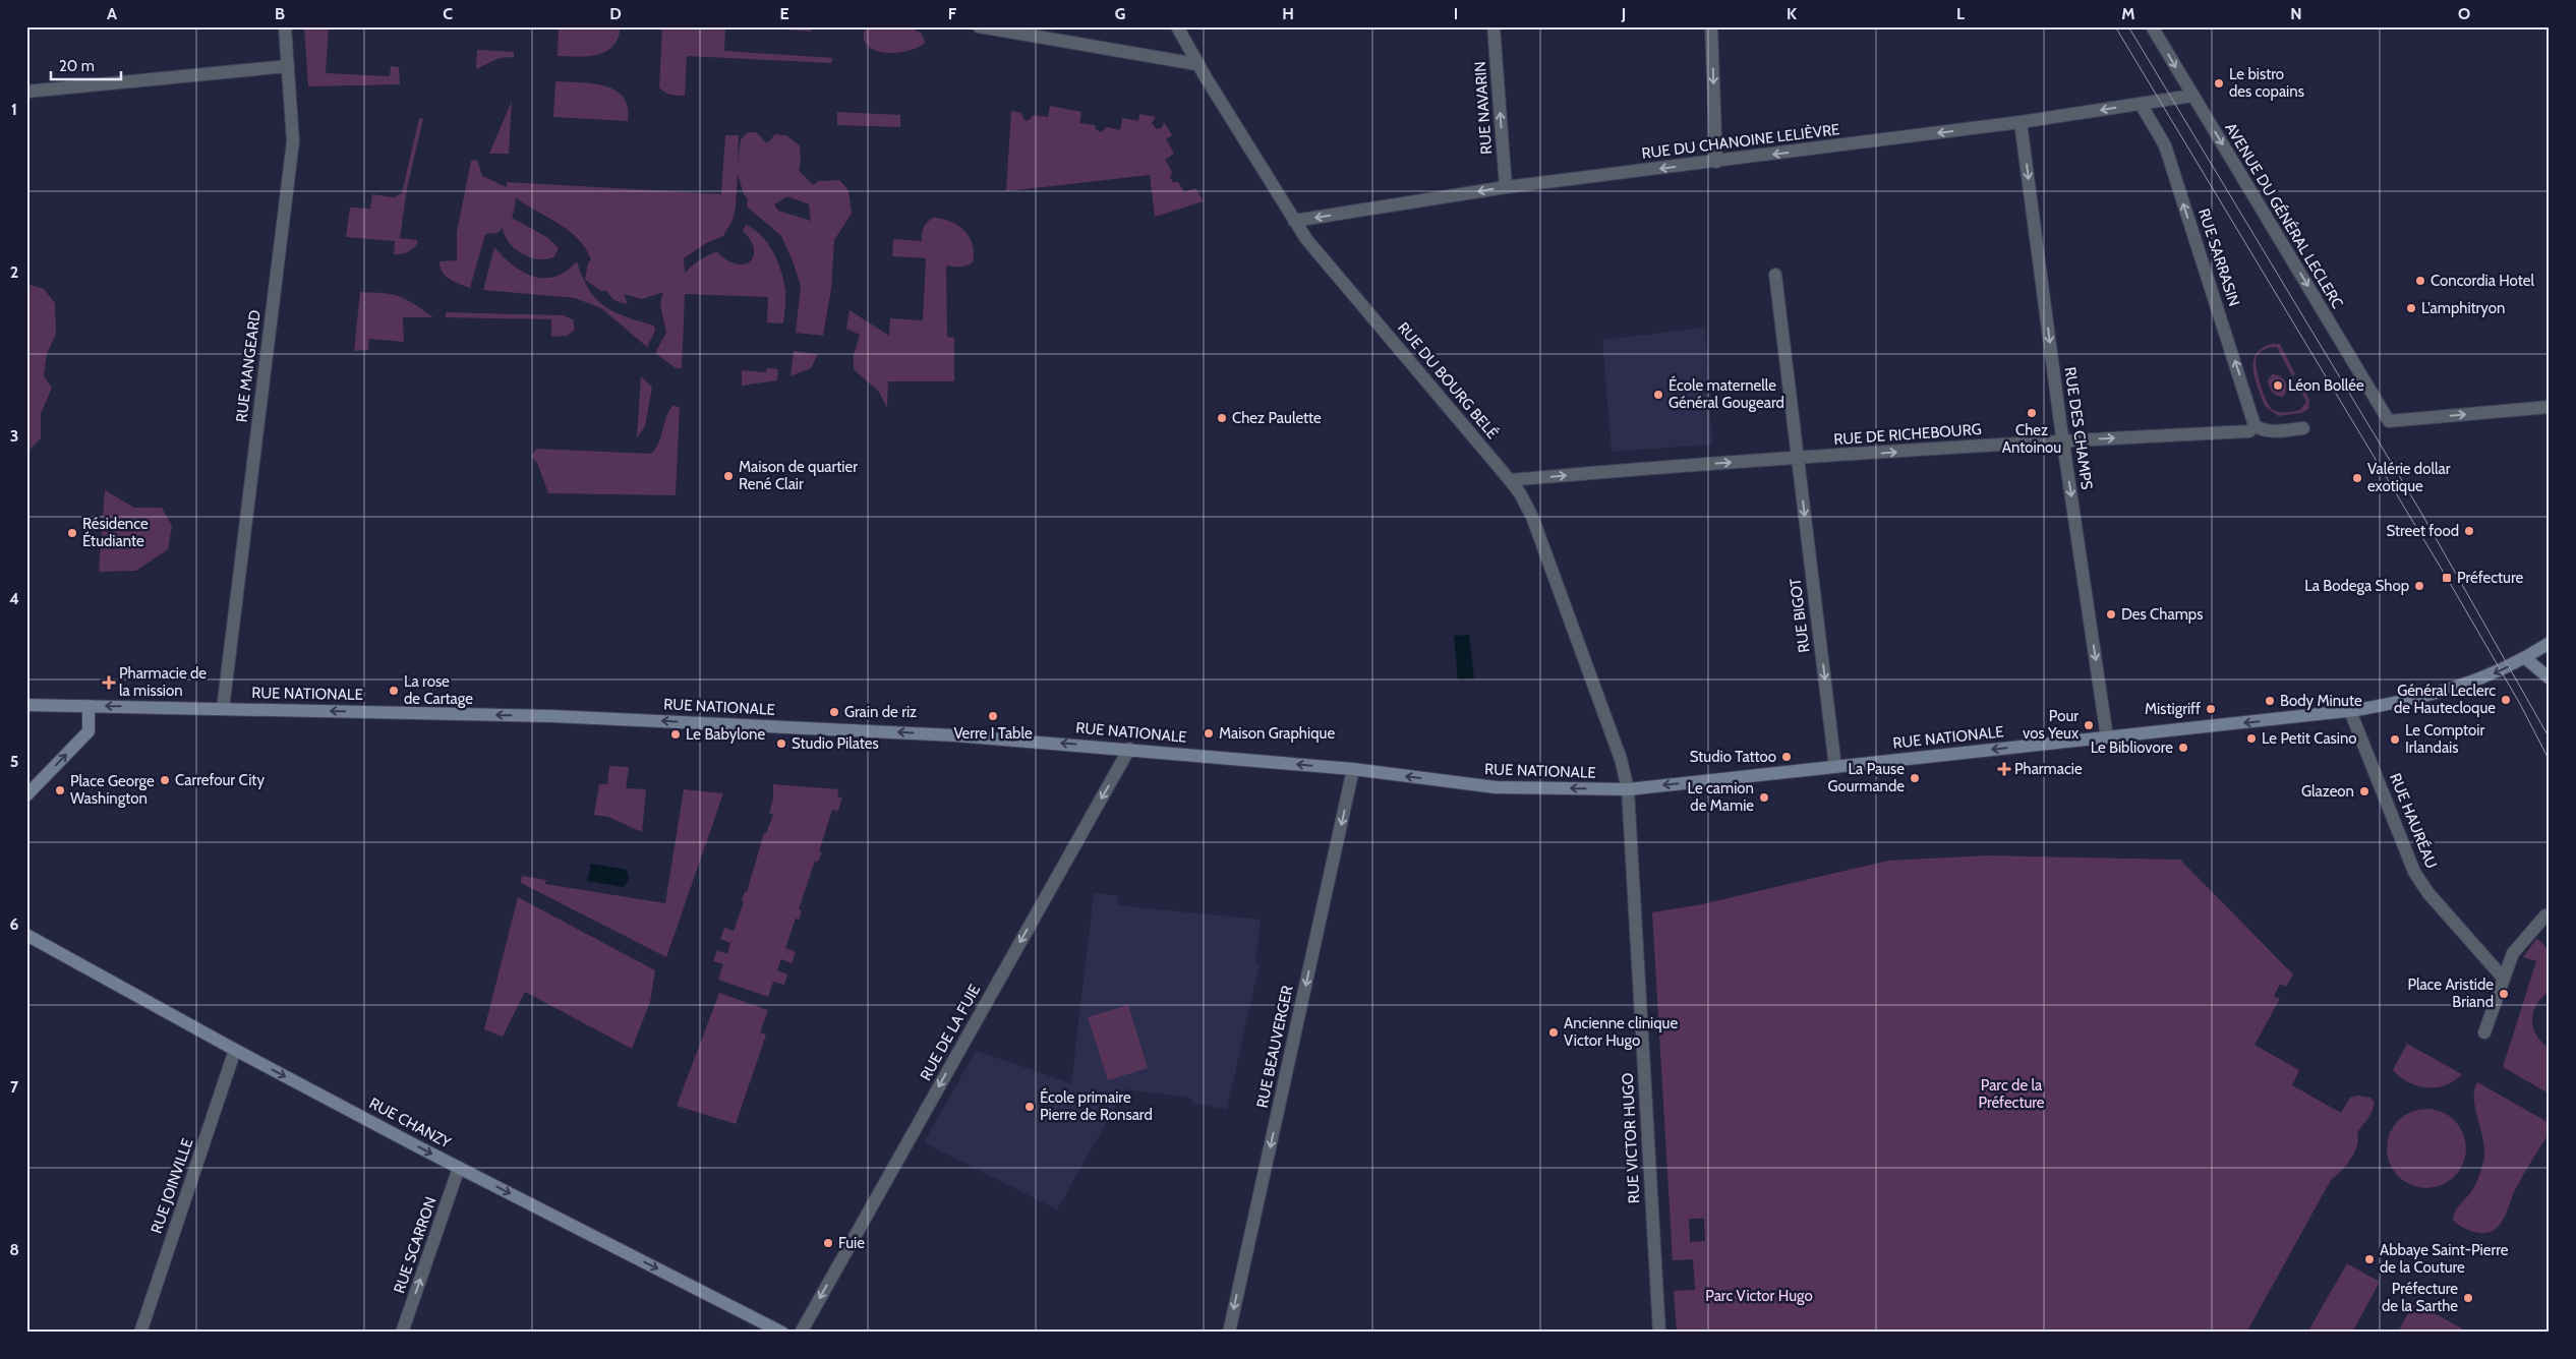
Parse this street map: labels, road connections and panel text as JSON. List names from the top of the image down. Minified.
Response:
{"streets":{"main road":["RUE NATIONALE","RUE CHANZY"],"street":["RUE NAVARIN","RUE DU CHANOINE LELIÈVRE","AVENUE DU GÉNÉRAL LECLERC","RUE SARRASIN","RUE MANGEARD","RUE DU BOURG BELÉ","RUE DES CHAMPS","RUE DE RICHEBOURG","RUE BIGOT","RUE HAURÉAU","RUE DE LA FUIE","RUE BEAUVERGER","RUE VICTOR HUGO","RUE JOINVILLE","RUE SCARRON"]},"crossings":[["RUE NAVARIN","RUE DU CHANOINE LELIÈVRE"],["RUE DU CHANOINE LELIÈVRE","AVENUE DU GÉNÉRAL LECLERC"],["RUE DU CHANOINE LELIÈVRE","RUE SARRASIN"],["RUE DU CHANOINE LELIÈVRE","RUE DU BOURG BELÉ"],["RUE DU CHANOINE LELIÈVRE","RUE DES CHAMPS"],["RUE SARRASIN","RUE DE RICHEBOURG"],["RUE MANGEARD","RUE NATIONALE"],["RUE DU BOURG BELÉ","RUE DE RICHEBOURG"],["RUE DU BOURG BELÉ","RUE NATIONALE"],["RUE DU BOURG BELÉ","RUE VICTOR HUGO"],["RUE DES CHAMPS","RUE DE RICHEBOURG"],["RUE DES CHAMPS","RUE NATIONALE"],["RUE DE RICHEBOURG","RUE BIGOT"],["RUE BIGOT","RUE NATIONALE"],["RUE NATIONALE","RUE HAURÉAU"],["RUE NATIONALE","RUE DE LA FUIE"],["RUE NATIONALE","RUE BEAUVERGER"],["RUE NATIONALE","RUE VICTOR HUGO"],["RUE CHANZY","RUE JOINVILLE"],["RUE CHANZY","RUE SCARRON"]],"one_way":["RUE NAVARIN","RUE DU CHANOINE LELIÈVRE","AVENUE DU GÉNÉRAL LECLERC","RUE SARRASIN","RUE DES CHAMPS","RUE DE RICHEBOURG","RUE BIGOT","RUE NATIONALE","RUE DE LA FUIE","RUE BEAUVERGER","RUE CHANZY","RUE SCARRON"],"parks":["Parc de la Préfecture","Parc Victor Hugo"],"places":{"other":["Le bistro des copains","Concordia Hotel","L'amphitryon","Léon Bollée","École maternelle Général Gougeard","Chez Antoinou","Chez Paulette","Maison de quartier René Clair","Valérie dollar exotique","Street food","Résidence Étudiante","La Bodega Shop","Des Champs","La rose de Cartage","Général Leclerc de Hautecloque","Body Minute","Mistigriff","Grain de riz","Verre I Table","Pour vos Yeux","Maison Graphique","Le Babylone","Le Petit Casino","Le Comptoir Irlandais","Studio Pilates","Le Bibliovore","Studio Tattoo","La Pause Gourmande","Carrefour City","Place George Washington","Glazeon","Le camion de Mamie","Place Aristide Briand","Ancienne clinique Victor Hugo","École primaire Pierre de Ronsard","Fuie","Abbaye Saint-Pierre de la Couture","Préfecture de la Sarthe"],"transit":["Préfecture"],"health":["Pharmacie de la mission","Pharmacie"]},"scale_bar":"20 m","grid":{"columns":["A","B","C","D","E","F","G","H","I","J","K","L","M","N","O"],"rows":["1","2","3","4","5","6","7","8"]}}
